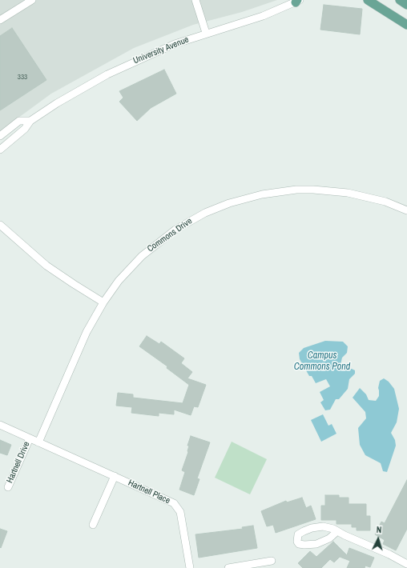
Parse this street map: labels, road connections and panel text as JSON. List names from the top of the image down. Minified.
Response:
{"streets":{"street":["University Avenue","Commons Drive","Hartnell Drive","Hartnell Place"]},"crossings":[["Commons Drive","Hartnell Place"],["Hartnell Drive","Hartnell Place"]],"water":["Campus Commons Pond"],"house_numbers":["333"],"north":"top"}
